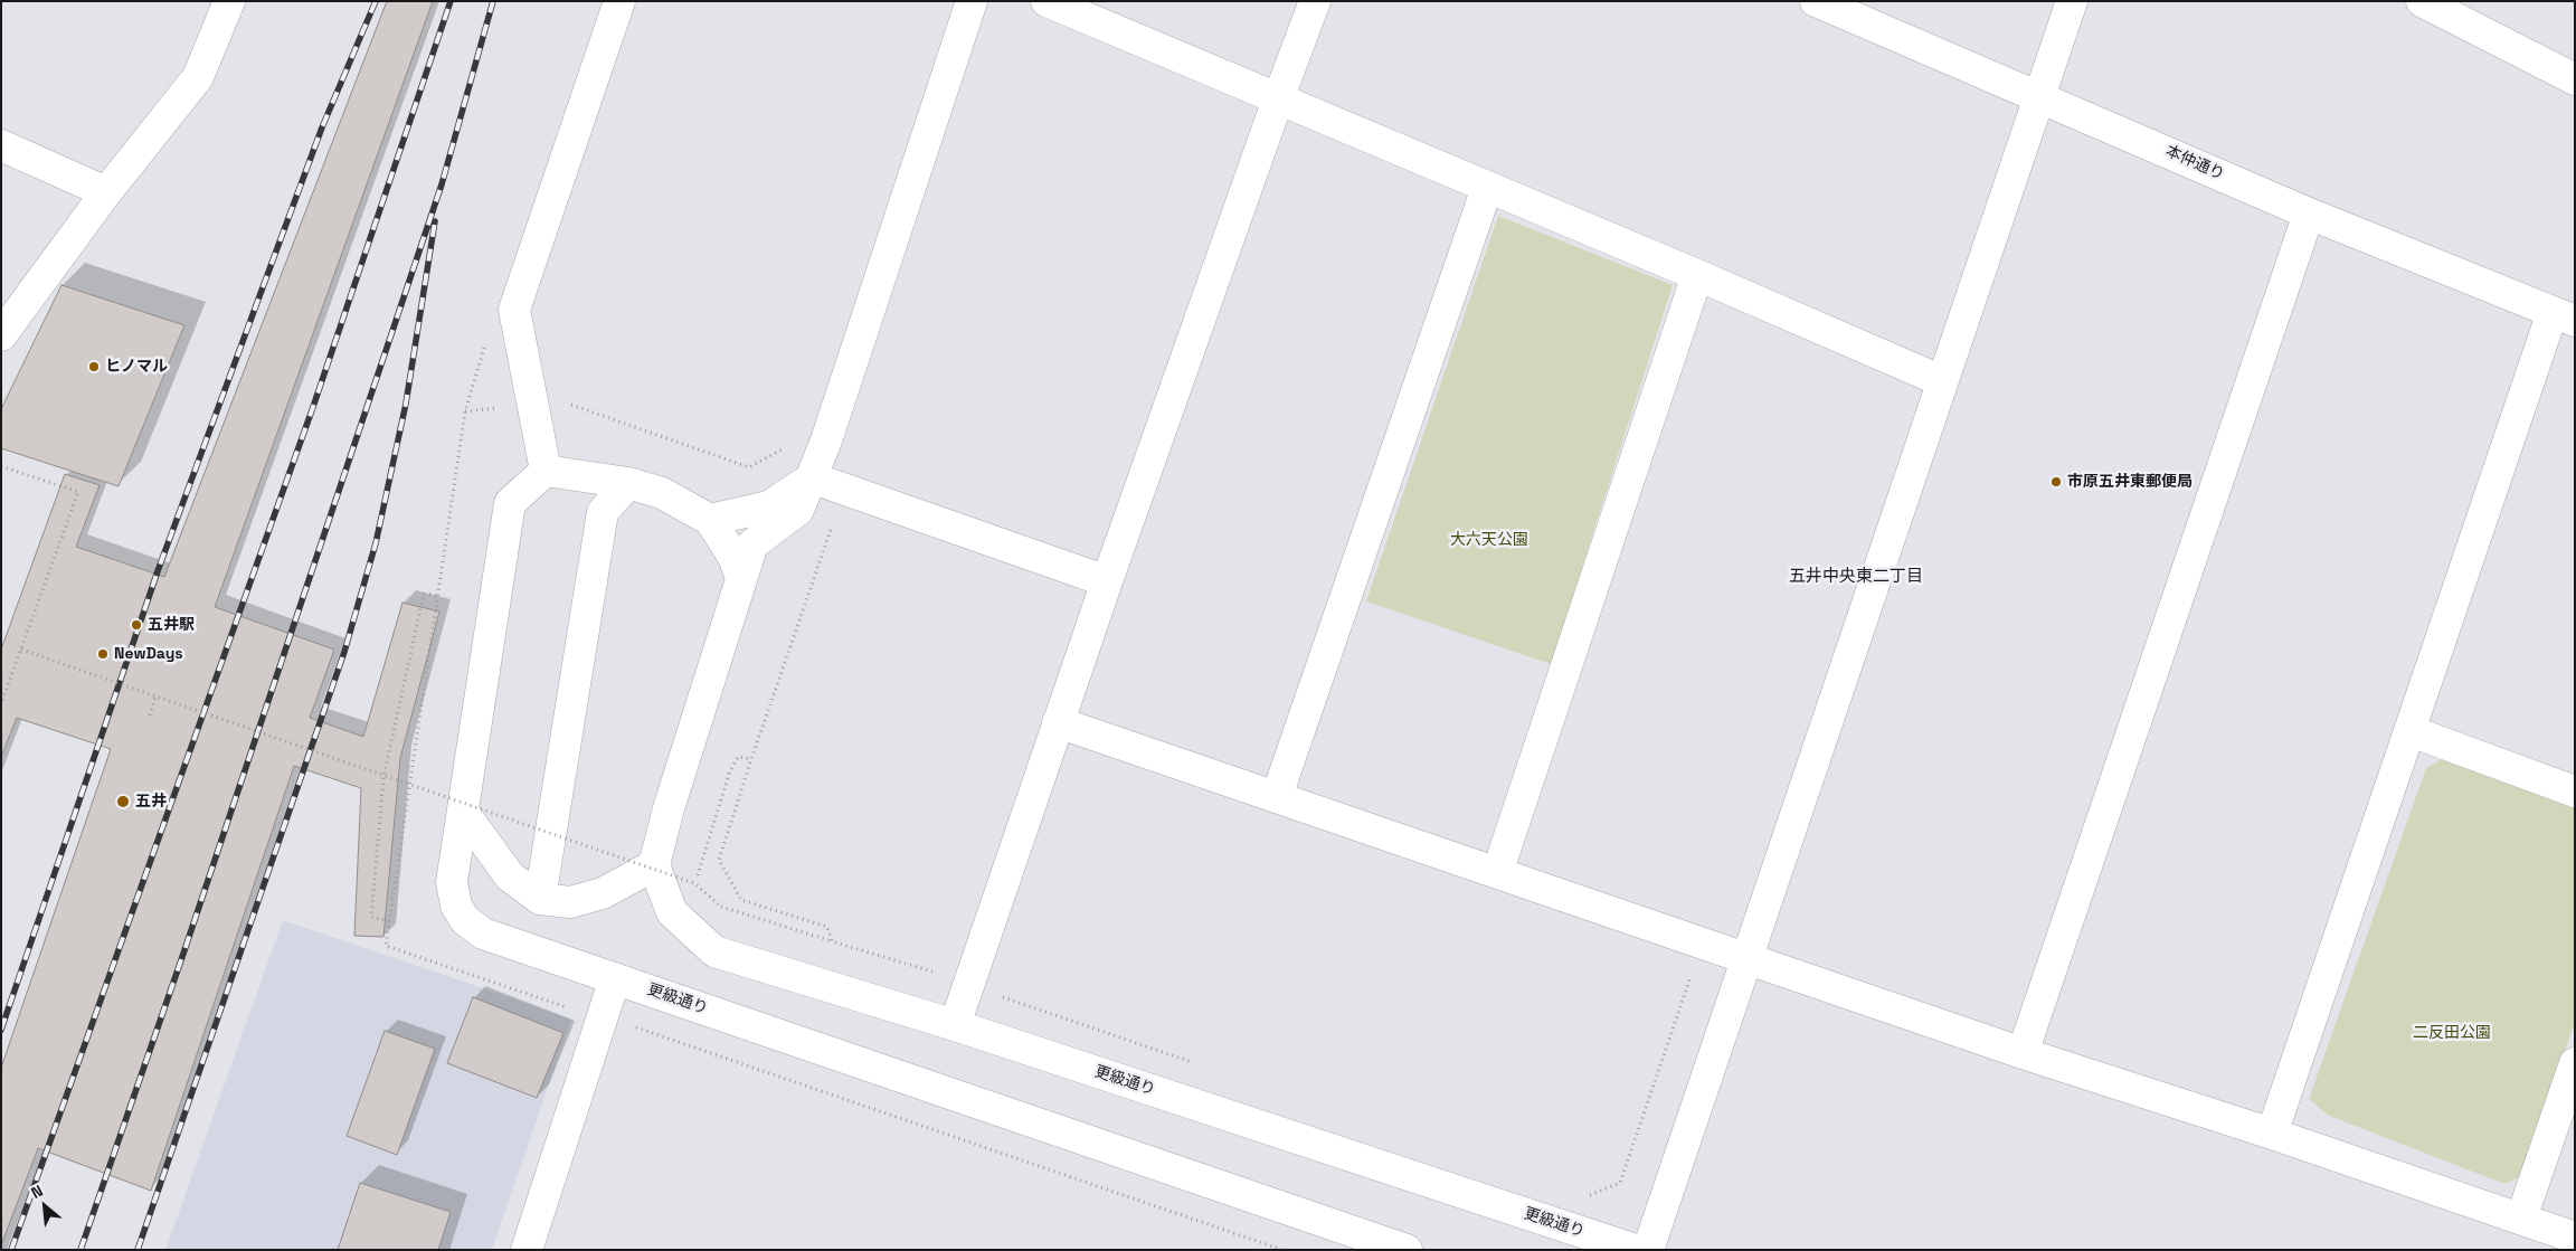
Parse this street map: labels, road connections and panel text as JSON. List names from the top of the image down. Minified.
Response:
{"streets":{"street":["本仲通り","更級通り"]},"districts":["五井中央東二丁目"],"parks":["大六天公園","二反田公園"],"places":["ヒノマル","市原五井東郵便局","五井駅","NewDays","五井"],"north":"top left"}
